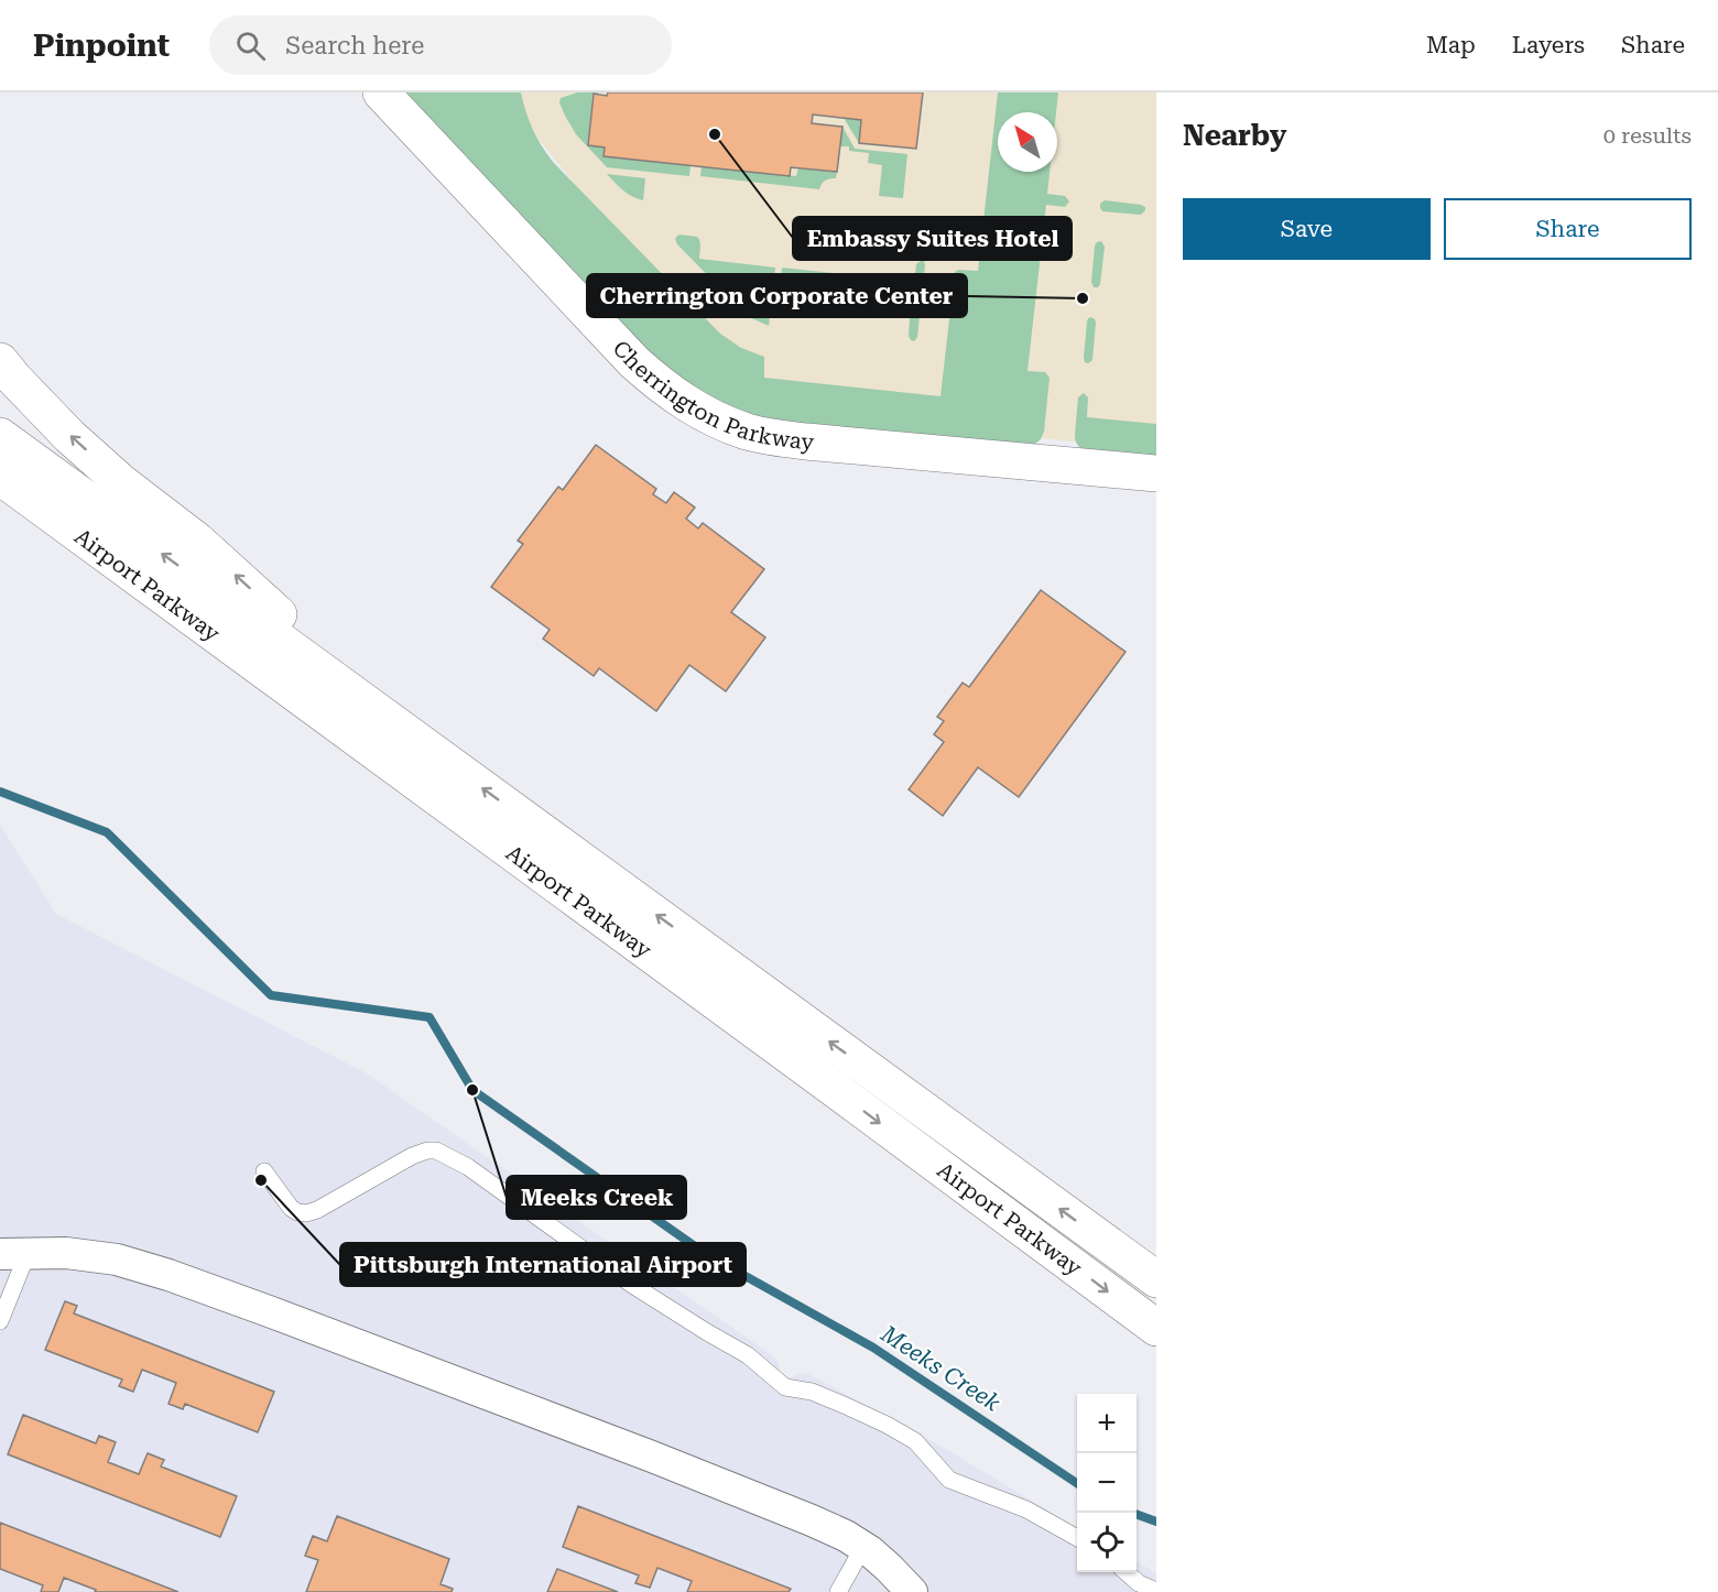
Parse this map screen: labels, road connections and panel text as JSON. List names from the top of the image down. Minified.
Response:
{"streets":{"main road":["Cherrington Parkway","Airport Parkway"]},"water":["Meeks Creek"],"places":["Embassy Suites Hotel","Cherrington Corporate Center","Meeks Creek","Pittsburgh International Airport"],"north":"top left","page":{"header":"Pinpoint","search":"Search here","nav":["Map","Layers","Share"],"heading":["Nearby","0 results"],"buttons":["Save","Share"],"map_buttons":["+","−"]}}
